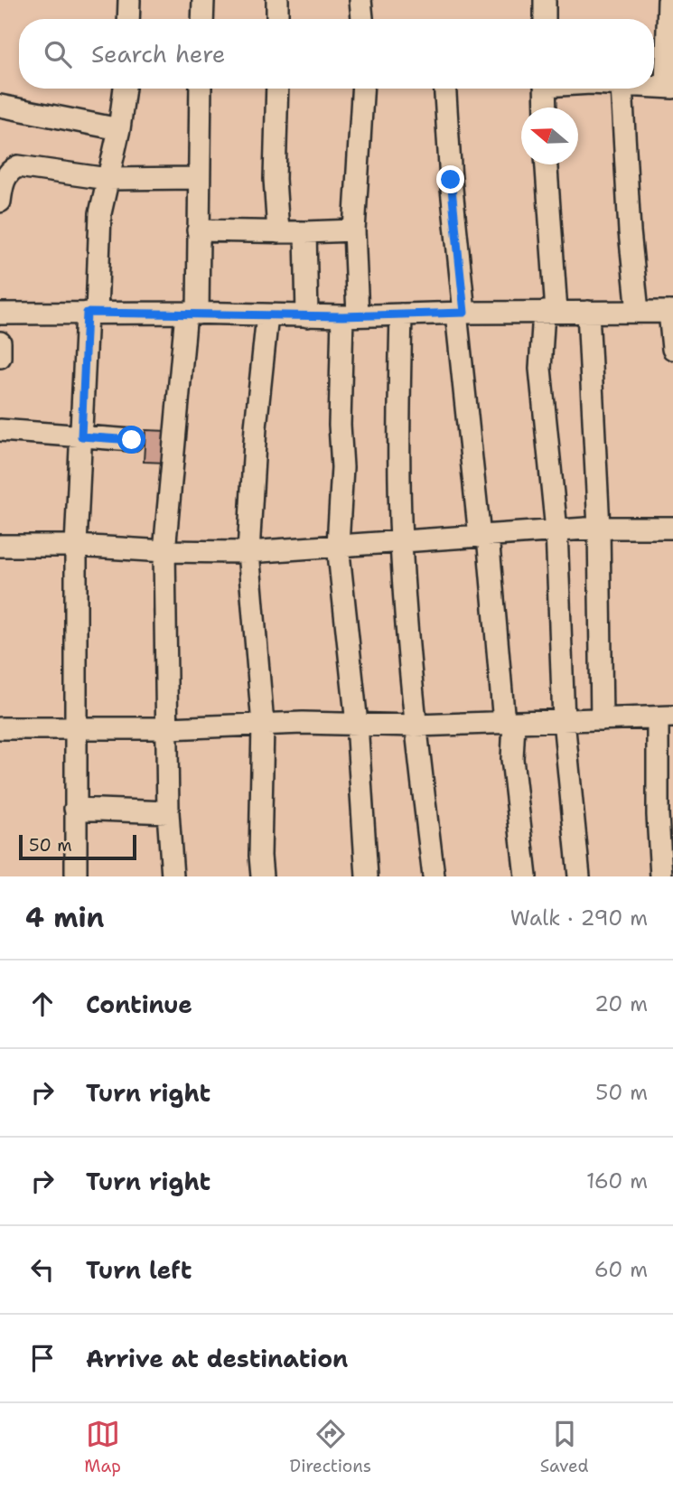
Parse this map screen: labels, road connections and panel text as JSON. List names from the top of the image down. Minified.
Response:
{"scale_bar":"50 m","north":"left","page":{"search":"Search here","scale":"50 m","heading":["4 min","Walk · 290 m"],"list":[["Continue","20 m"],["Turn right","50 m"],["Turn right","160 m"],["Turn left","60 m"],"Arrive at destination"],"nav":["Map","Directions","Saved"]}}
